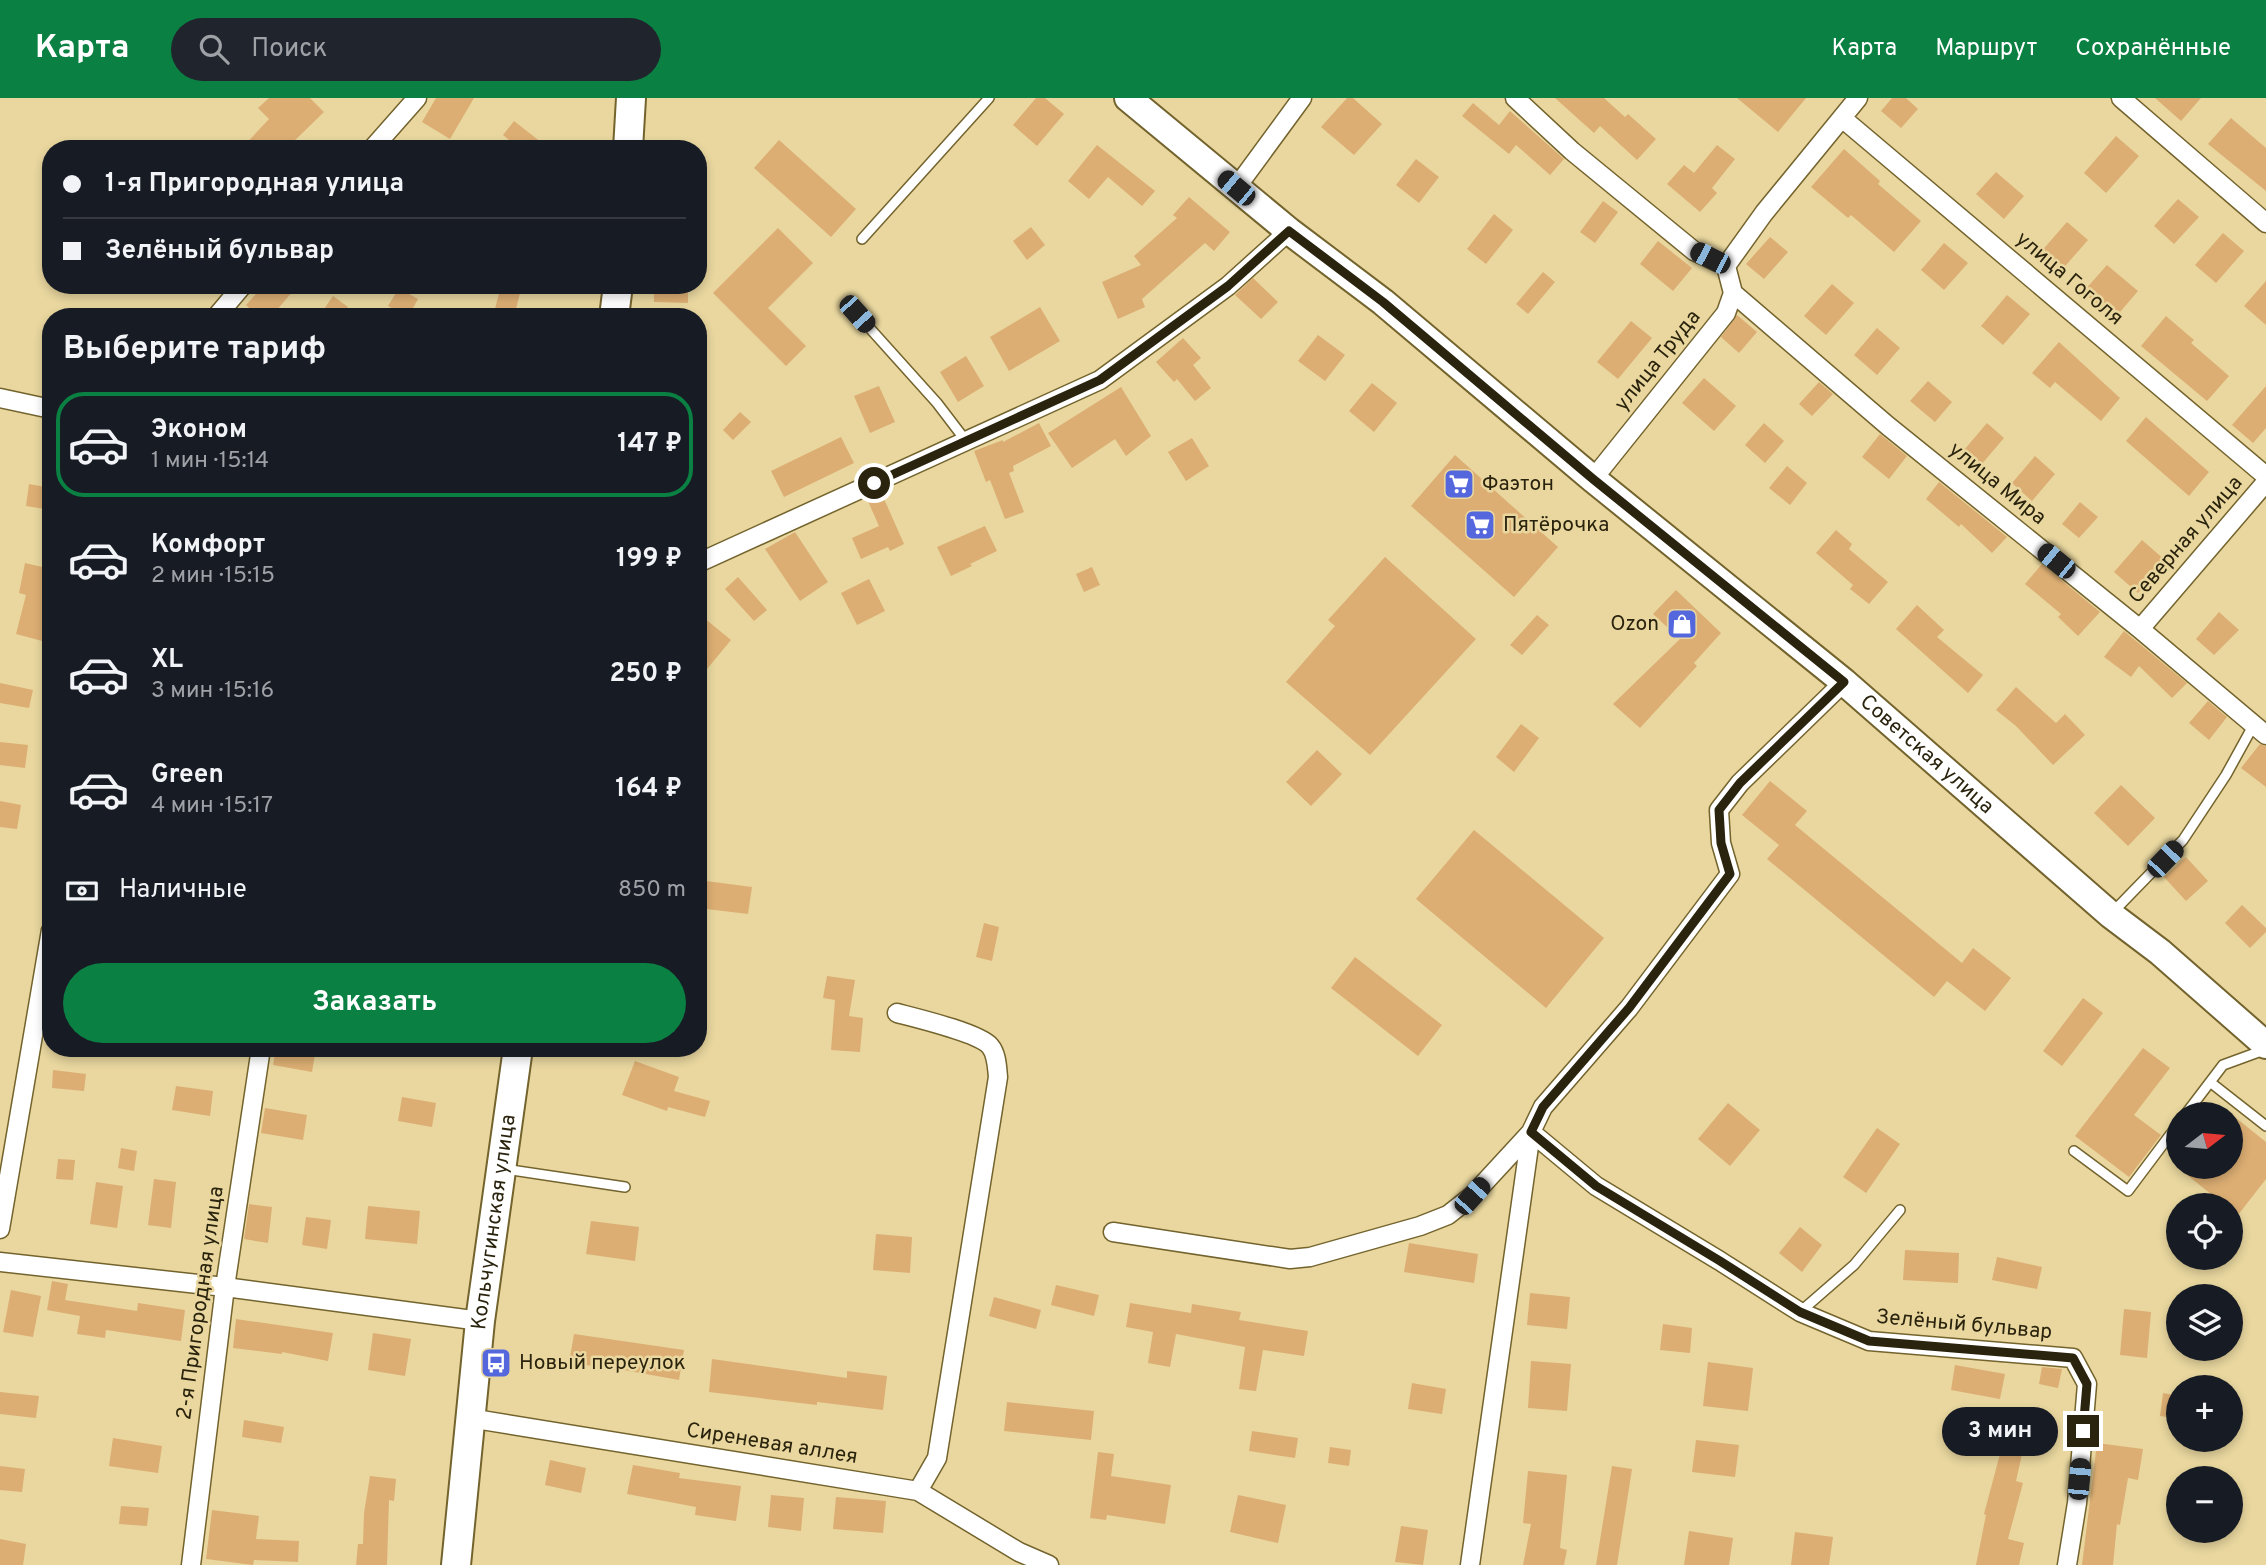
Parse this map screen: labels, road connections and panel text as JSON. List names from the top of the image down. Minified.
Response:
{"streets":{"main road":["Кольчугинская улица"],"street":["улица Гоголя","улица Труда","улица Мира","Северная улица","Советская улица","2-я Пригородная улица","Зелёный бульвар","Сиреневая аллея"]},"crossings":[["улица Труда","улица Мира"],["улица Труда","Советская улица"],["улица Мира","Северная улица"],["Кольчугинская улица","Сиреневая аллея"]],"places":{"supermarket":["Фаэтон","Пятёрочка"],"shop":["Ozon"],"bus stop":["Новый переулок"]},"north":"right","page":{"header":"Карта","search":"Поиск","nav":["Карта","Маршрут","Сохранённые"],"banner":["1-я Пригородная улица","Зелёный бульвар"],"heading":"Выберите тариф","list":[{"name":"Эконом","note":"1 мин · 15:14","value":"147 ₽"},{"name":"Комфорт","note":"2 мин · 15:15","value":"199 ₽"},{"name":"XL","note":"3 мин · 15:16","value":"250 ₽"},{"name":"Green","note":"4 мин · 15:17","value":"164 ₽"}],"pay":["Наличные","850 m"],"buttons":"Заказать","map_buttons":["+","−"],"bubble":"3 мин"}}
